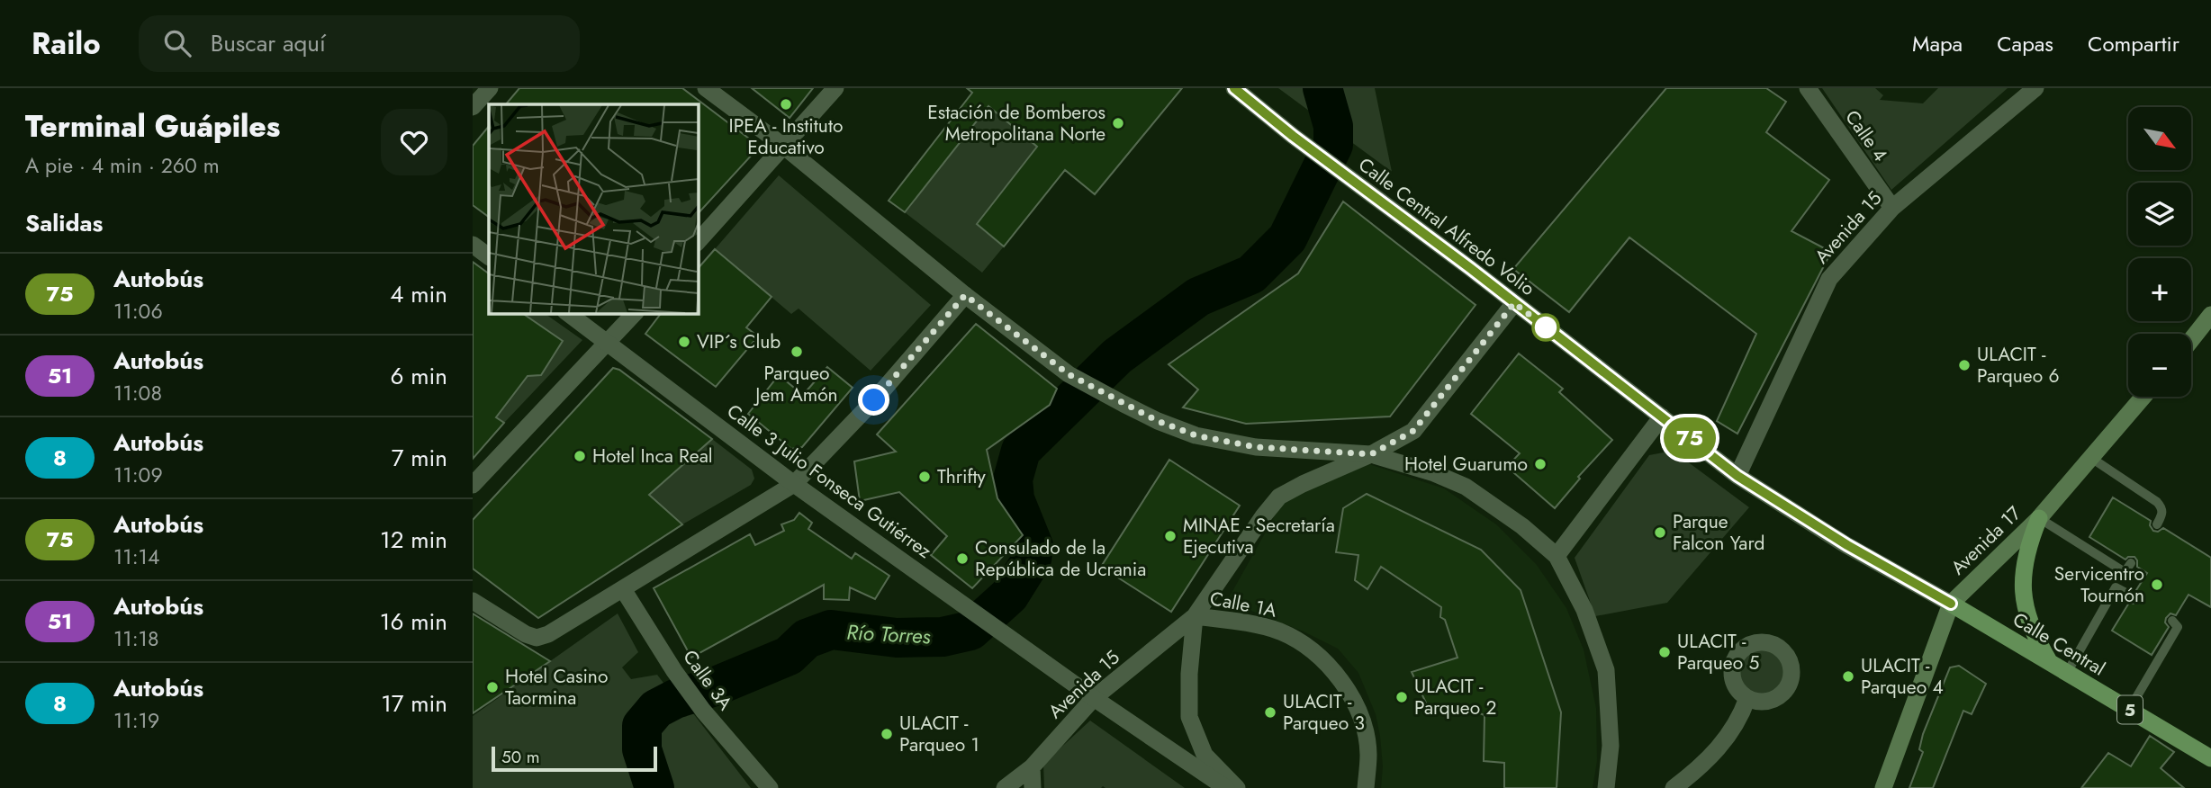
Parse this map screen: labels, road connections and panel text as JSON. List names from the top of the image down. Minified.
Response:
{"streets":{"main road":["Avenida 17","Calle Central","5"],"street":["Calle 4","Calle Central Alfredo Volio","Avenida 15","Calle 3 Julio Fonseca Gutiérrez","Calle 1A","Calle 3A"]},"crossings":[["Calle 4","Avenida 15"],["Calle Central Alfredo Volio","Avenida 15"],["Calle Central Alfredo Volio","Avenida 17"],["Calle Central Alfredo Volio","Calle Central"],["Avenida 15","Calle 3 Julio Fonseca Gutiérrez"],["Avenida 15","Calle 1A"],["Avenida 17","Calle Central"]],"water":["Río Torres"],"places":["IPEA - Instituto Educativo","Estación de Bomberos Metropolitana Norte","VIP´s Club","Parqueo Jem Amón","ULACIT - Parqueo 6","Hotel Inca Real","Hotel Guarumo","Thrifty","Parque Falcon Yard","MINAE - Secretaría Ejecutiva","Consulado de la República de Ucrania","Servicentro Tournón","ULACIT - Parqueo 5","ULACIT - Parqueo 4","Hotel Casino Taormina","ULACIT - Parqueo 2","ULACIT - Parqueo 3","ULACIT - Parqueo 1"],"lines":["bus line 75"],"scale_bar":"50 m","north":"bottom right","page":{"header":"Railo","search":"Buscar aquí","nav":["Mapa","Capas","Compartir"],"heading":[["Terminal Guápiles","A pie · 4 min · 260 m"],"Salidas"],"on_map":"75","map_buttons":["+","−"],"list":[{"mark":"75","name":"Autobús","note":"11:06","value":"4 min"},{"mark":"51","name":"Autobús","note":"11:08","value":"6 min"},{"mark":"8","name":"Autobús","note":"11:09","value":"7 min"},{"mark":"75","name":"Autobús","note":"11:14","value":"12 min"},{"mark":"51","name":"Autobús","note":"11:18","value":"16 min"},{"mark":"8","name":"Autobús","note":"11:19","value":"17 min"}],"scale":"50 m"}}
